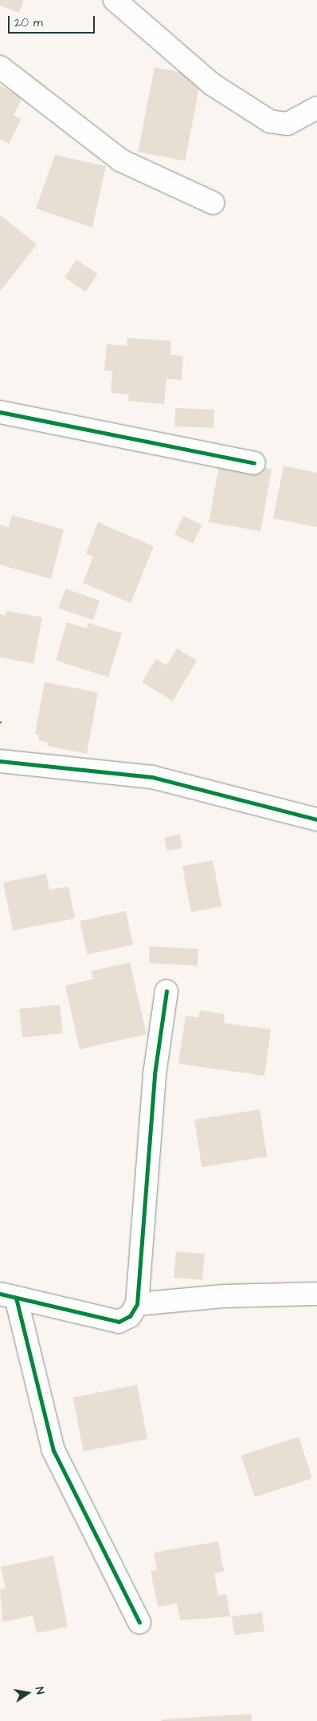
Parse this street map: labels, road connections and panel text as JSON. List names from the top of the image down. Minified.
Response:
{"scale_bar":"20 m","north":"right"}
